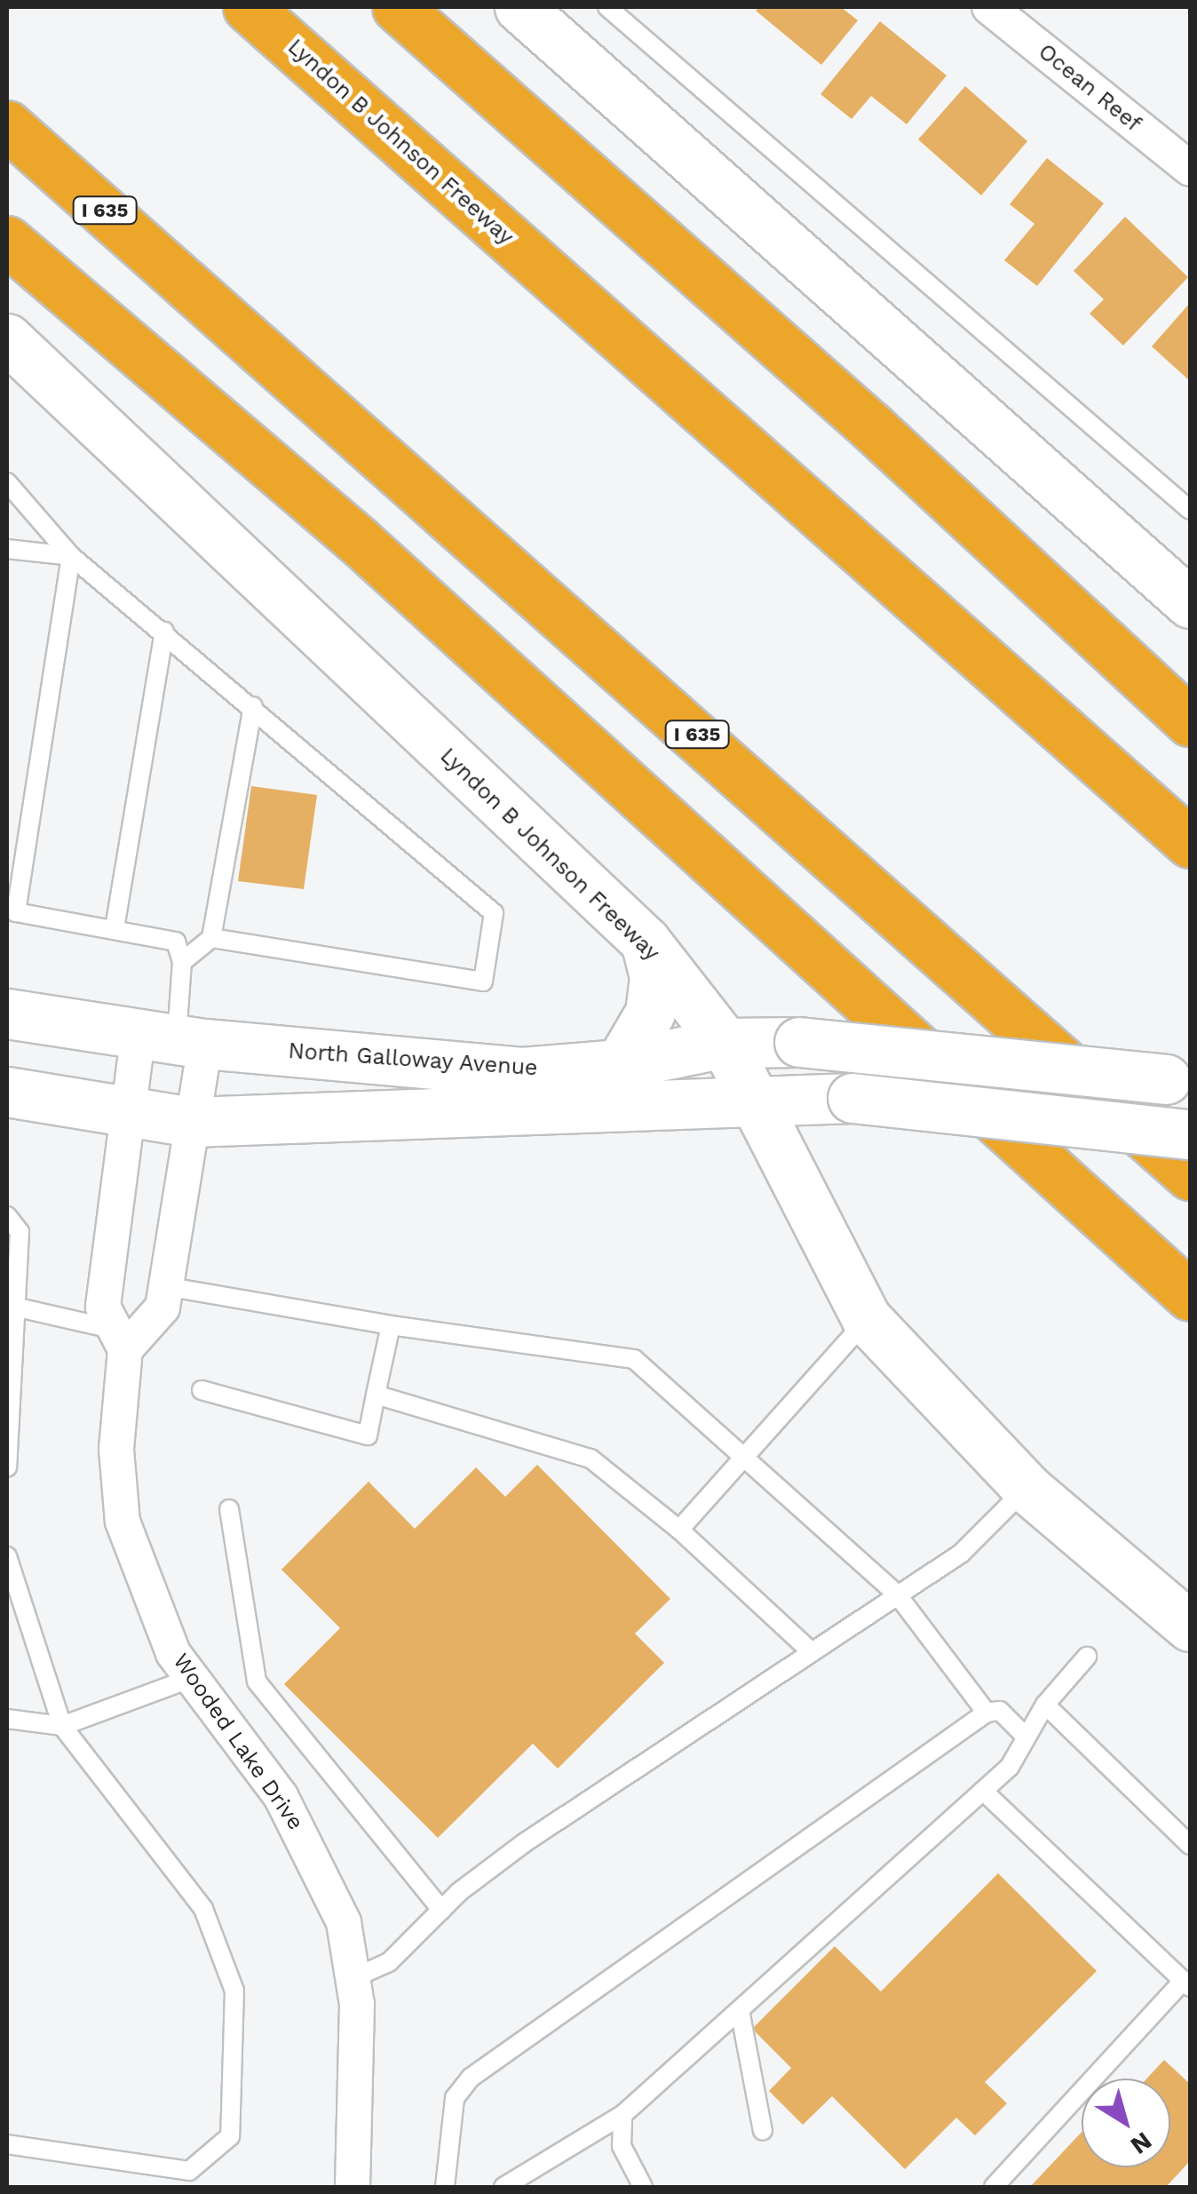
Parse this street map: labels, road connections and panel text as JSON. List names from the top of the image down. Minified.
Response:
{"streets":{"highway":["Lyndon B Johnson Freeway","I 635"],"main road":["North Galloway Avenue"],"street":["Ocean Reef","Wooded Lake Drive"]},"crossings":[["Lyndon B Johnson Freeway","North Galloway Avenue"],["North Galloway Avenue","Wooded Lake Drive"]],"north":"bottom right"}
